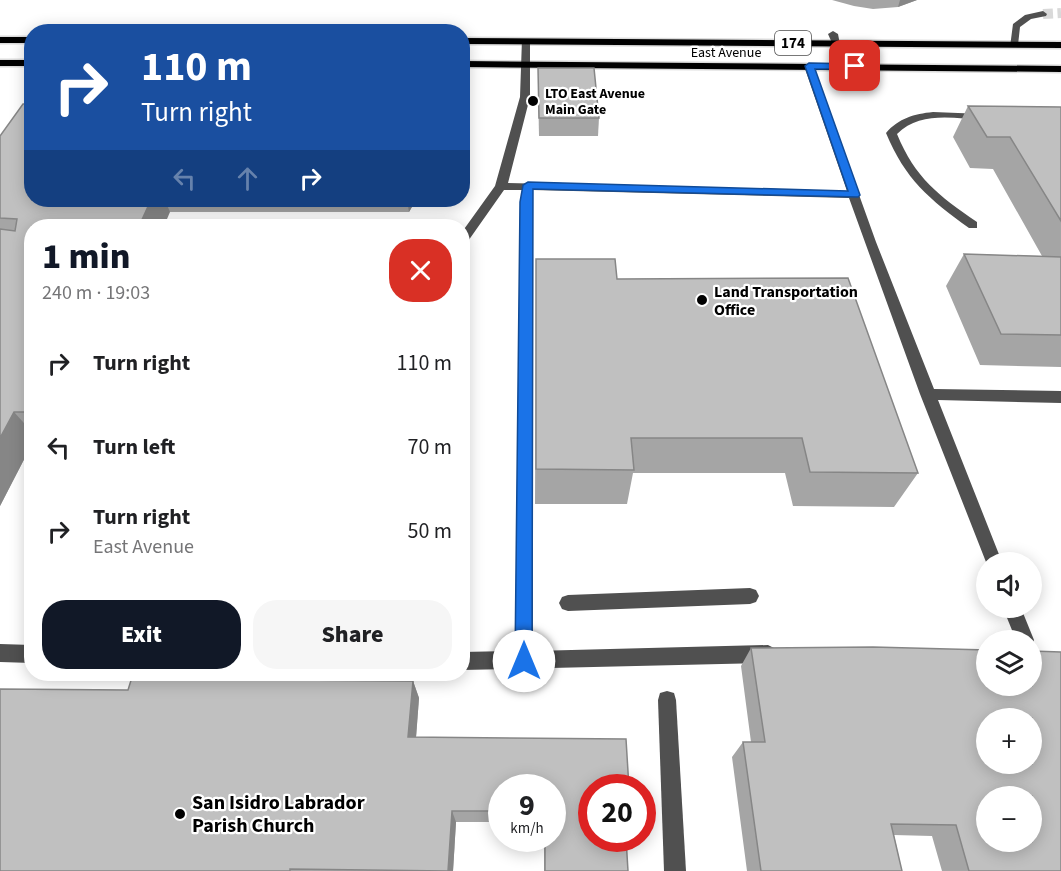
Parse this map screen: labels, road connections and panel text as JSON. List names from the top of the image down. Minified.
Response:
{"streets":{"main road":["174","East Avenue"]},"places":["LTO East Avenue Main Gate","Land Transportation Office","San Isidro Labrador Parish Church"],"page":{"turn":["110 m","Turn right"],"heading":["1 min","240 m · 19:03"],"list":[{"name":"Turn right","value":"110 m"},{"name":"Turn left","value":"70 m"},{"name":"Turn right","note":"East Avenue","value":"50 m"}],"map_buttons":["+","−"],"buttons":["Exit","Share"],"speed":"9 km/h","limit":"20"}}
